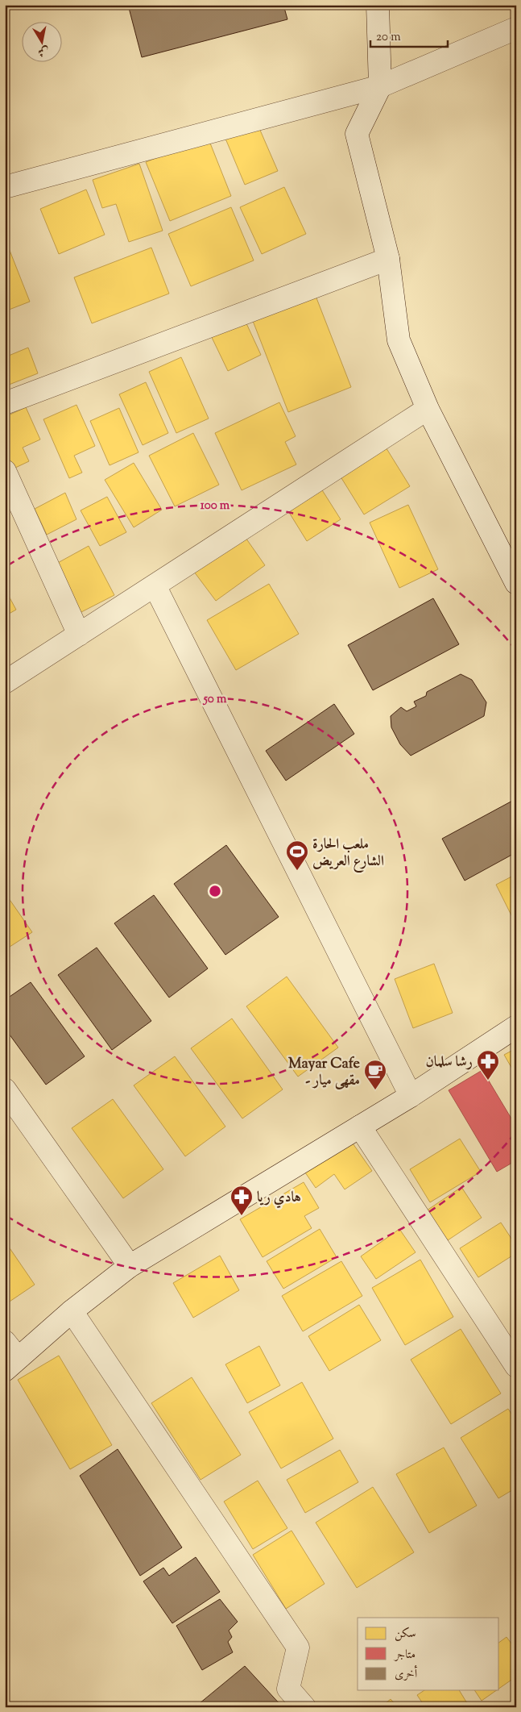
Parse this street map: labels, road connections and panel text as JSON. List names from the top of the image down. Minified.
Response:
{"places":{"sports":["ملعب الحارة الشارع العريض"],"pharmacy":["رشا سلمان","هادي ريا"],"cafe":["Mayar Cafe - مقهى ميار"]},"legend":["سكن","متاجر","أخرى"],"scale_bar":"20 m","north":"bottom","rings":["100 m","50 m"]}
